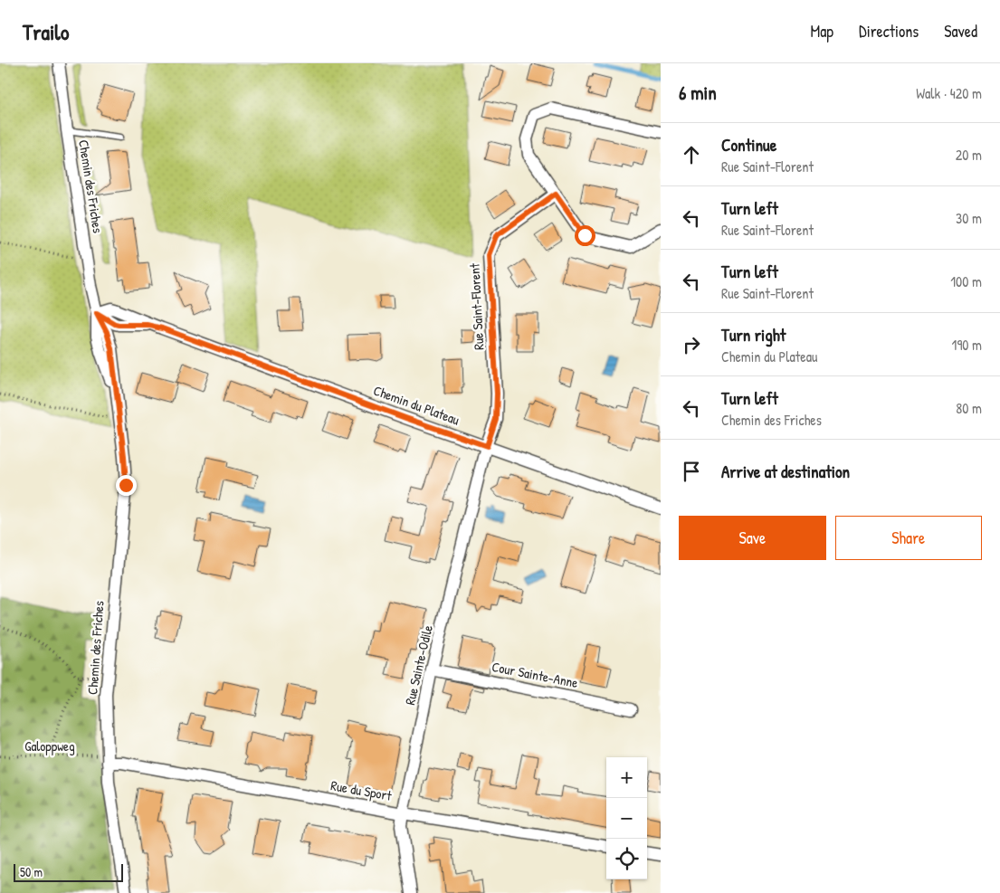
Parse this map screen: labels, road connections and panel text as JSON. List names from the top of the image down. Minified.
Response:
{"streets":{"street":["Chemin des Friches","Rue Saint-Florent","Chemin du Plateau","Rue Sainte-Odile","Cour Sainte-Anne","Rue du Sport"],"path":["Galoppweg"]},"crossings":[["Chemin des Friches","Chemin du Plateau"],["Chemin des Friches","Galoppweg"],["Chemin des Friches","Rue du Sport"],["Rue Saint-Florent","Chemin du Plateau"],["Rue Saint-Florent","Rue Sainte-Odile"],["Chemin du Plateau","Rue Sainte-Odile"],["Rue Sainte-Odile","Cour Sainte-Anne"],["Rue Sainte-Odile","Rue du Sport"],["Galoppweg","Rue du Sport"]],"scale_bar":"50 m","page":{"header":"Trailo","nav":["Map","Directions","Saved"],"heading":["6 min","Walk · 420 m"],"list":[["Continue","Rue Saint-Florent","20 m"],["Turn left","Rue Saint-Florent","30 m"],["Turn left","Rue Saint-Florent","100 m"],["Turn right","Chemin du Plateau","190 m"],["Turn left","Chemin des Friches","80 m"],"Arrive at destination"],"buttons":["Save","Share"],"map_buttons":["+","−"],"scale":"50 m"}}
